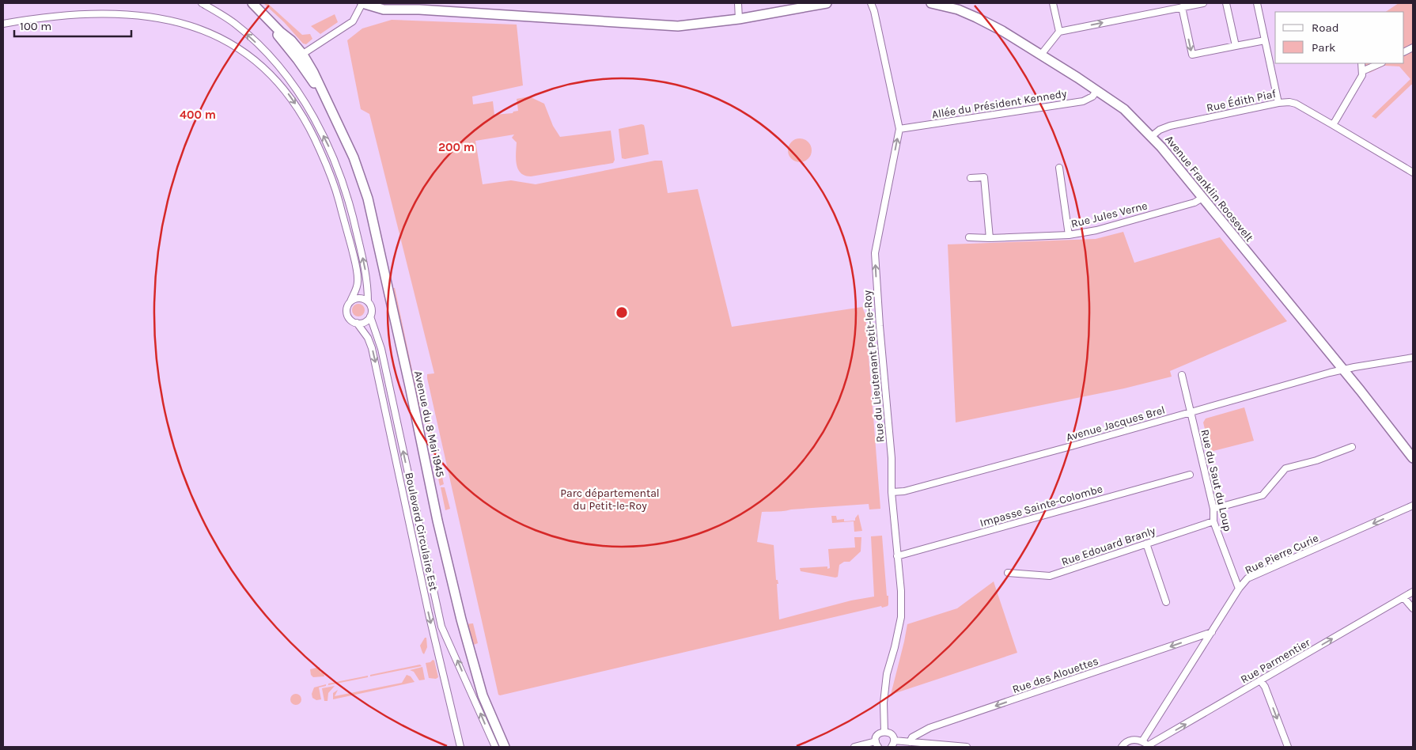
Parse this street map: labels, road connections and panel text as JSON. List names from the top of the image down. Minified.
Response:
{"streets":{"main road":["Avenue Franklin Roosevelt","Avenue du 8 Mai 1945"],"street":["Rue Édith Piaf","Allée du Président Kennedy","Rue Jules Verne","Rue du Lieutenant Petit-le-Roy","Avenue Jacques Brel","Rue du Saut du Loup","Impasse Sainte-Colombe","Boulevard Circulaire Est","Rue Edouard Branly","Rue Pierre Curie","Rue Parmentier","Rue des Alouettes"]},"crossings":[["Rue Édith Piaf","Avenue Franklin Roosevelt"],["Allée du Président Kennedy","Avenue Franklin Roosevelt"],["Allée du Président Kennedy","Rue du Lieutenant Petit-le-Roy"],["Avenue Franklin Roosevelt","Rue Jules Verne"],["Avenue Franklin Roosevelt","Avenue Jacques Brel"],["Rue du Lieutenant Petit-le-Roy","Avenue Jacques Brel"],["Rue du Lieutenant Petit-le-Roy","Impasse Sainte-Colombe"],["Avenue Jacques Brel","Rue du Saut du Loup"],["Rue du Saut du Loup","Rue Edouard Branly"],["Rue du Saut du Loup","Rue Pierre Curie"],["Rue Pierre Curie","Rue Parmentier"],["Rue Pierre Curie","Rue des Alouettes"]],"one_way":["Rue du Lieutenant Petit-le-Roy","Rue Pierre Curie","Rue Parmentier","Rue des Alouettes"],"parks":["Parc départemental du Petit-le-Roy"],"legend":["Road","Park"],"scale_bar":"100 m","rings":["400 m","200 m"]}
